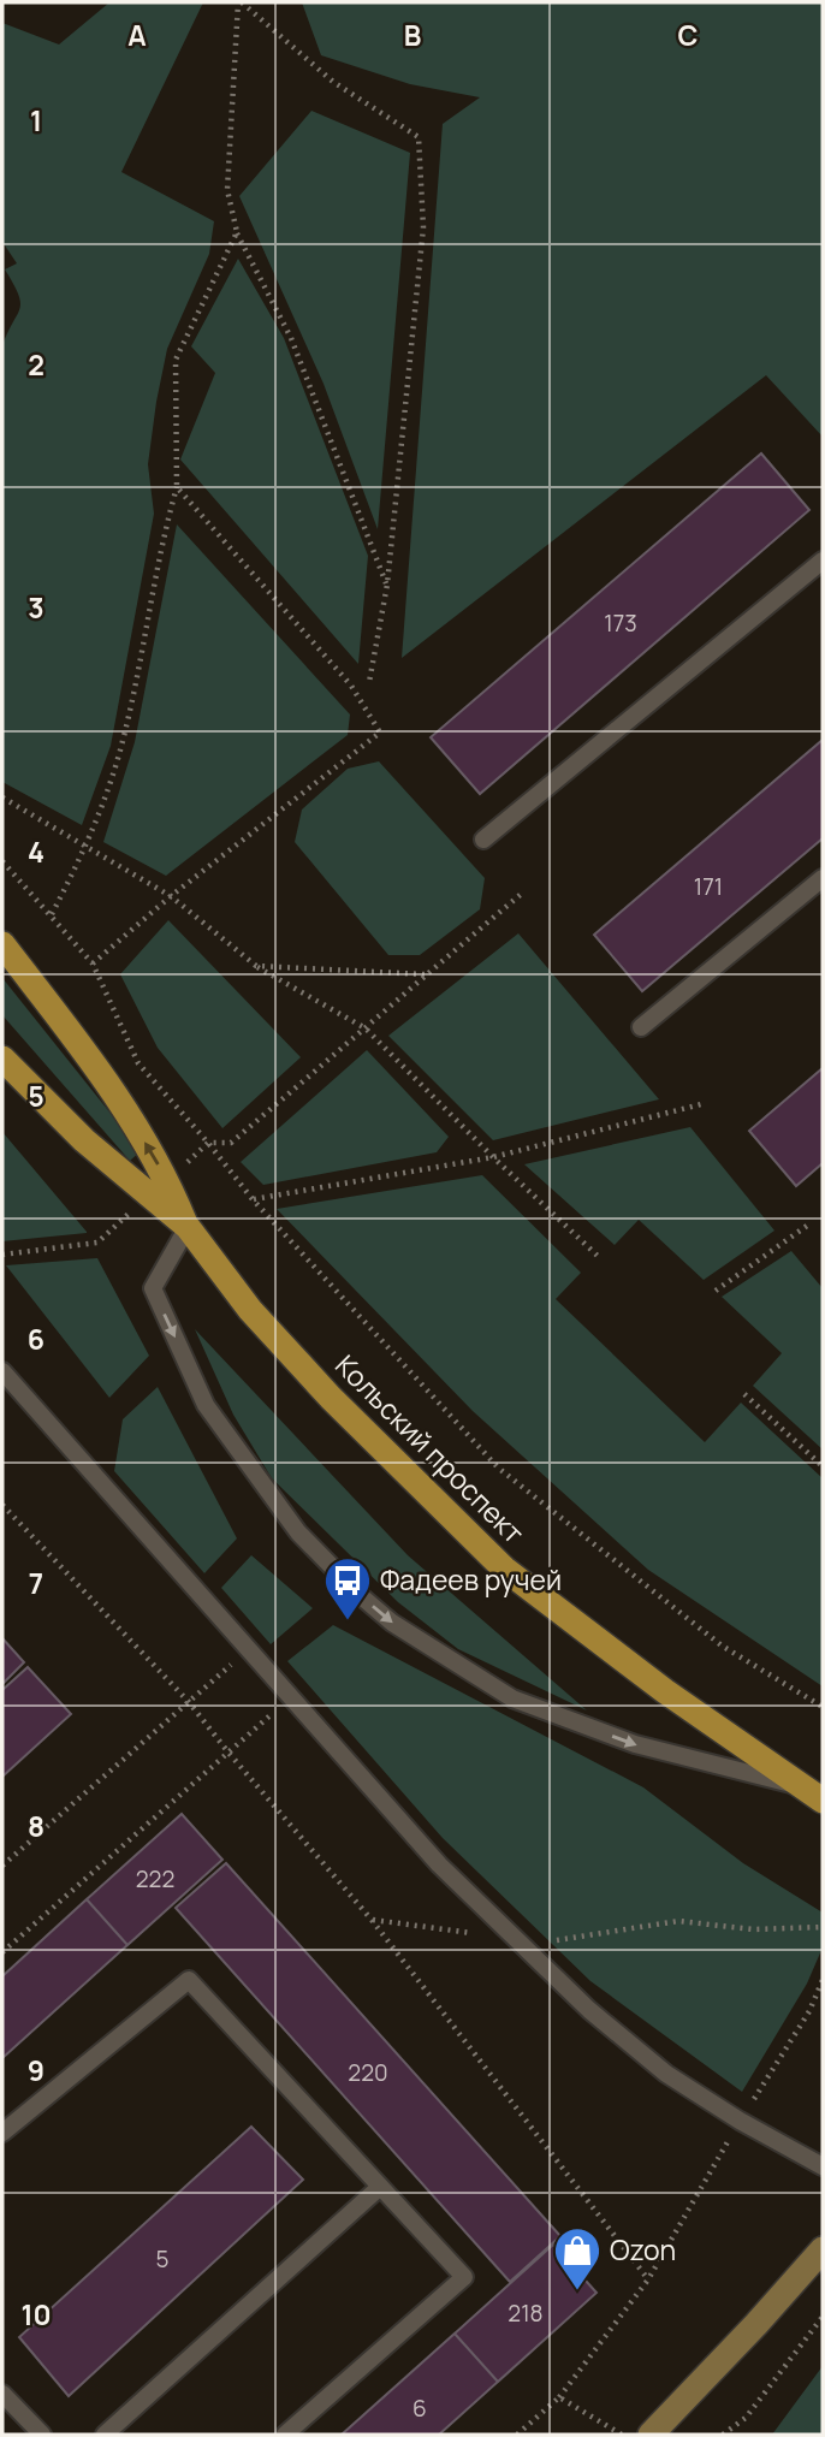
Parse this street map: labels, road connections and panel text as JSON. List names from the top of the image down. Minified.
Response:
{"streets":{"main road":["Кольский проспект"]},"places":{"bus stop":["Фадеев ручей"],"shop":["Ozon"]},"house_numbers":["173","171","222","220","5","218","6"],"grid":{"columns":["A","B","C"],"rows":["1","2","3","4","5","6","7","8","9","10"]}}
